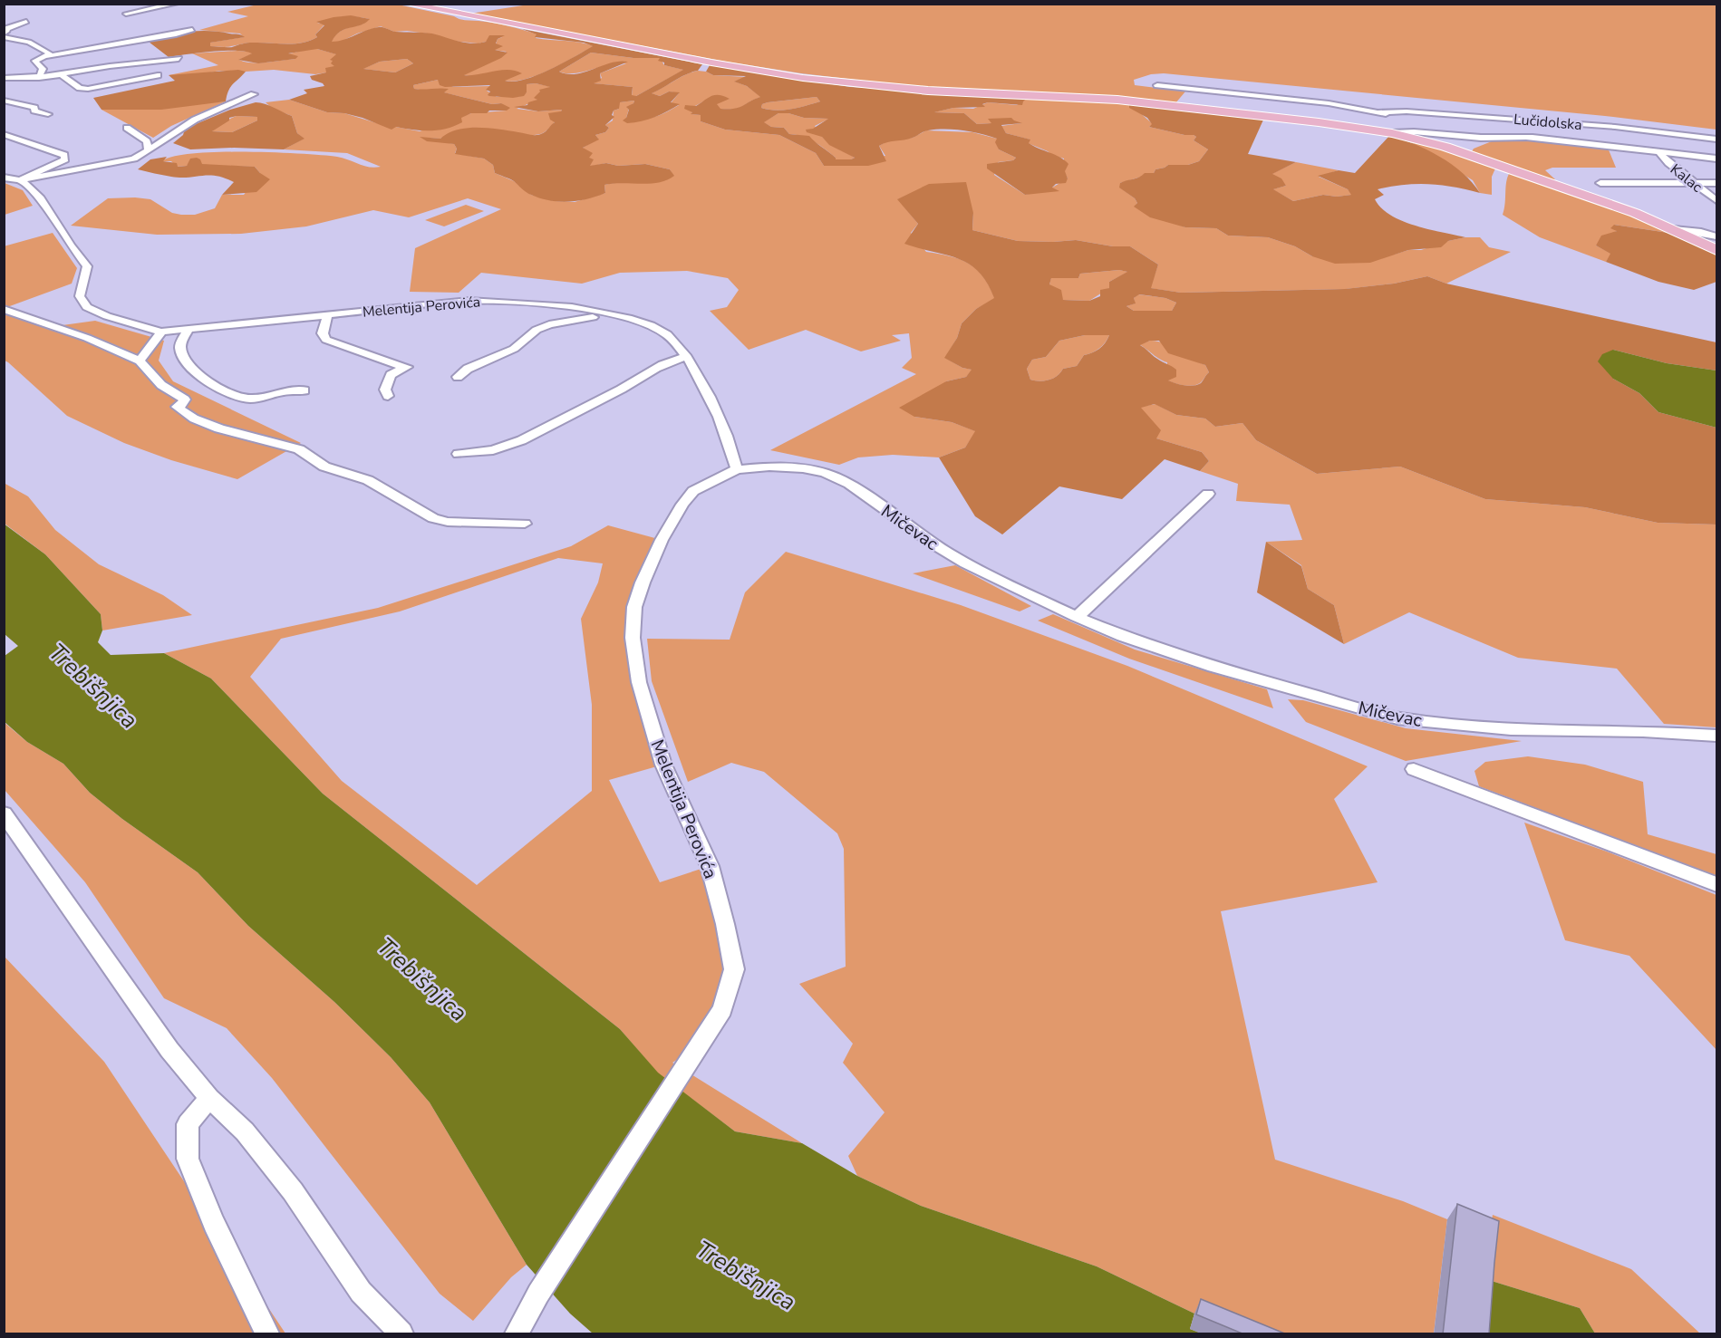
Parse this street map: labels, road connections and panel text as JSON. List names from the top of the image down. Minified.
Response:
{"streets":{"street":["Lučidolska","Kalac","Melentija Perovića","Mičevac"]},"crossings":[["Melentija Perovića","Mičevac"]],"water":["Trebišnjica"]}
